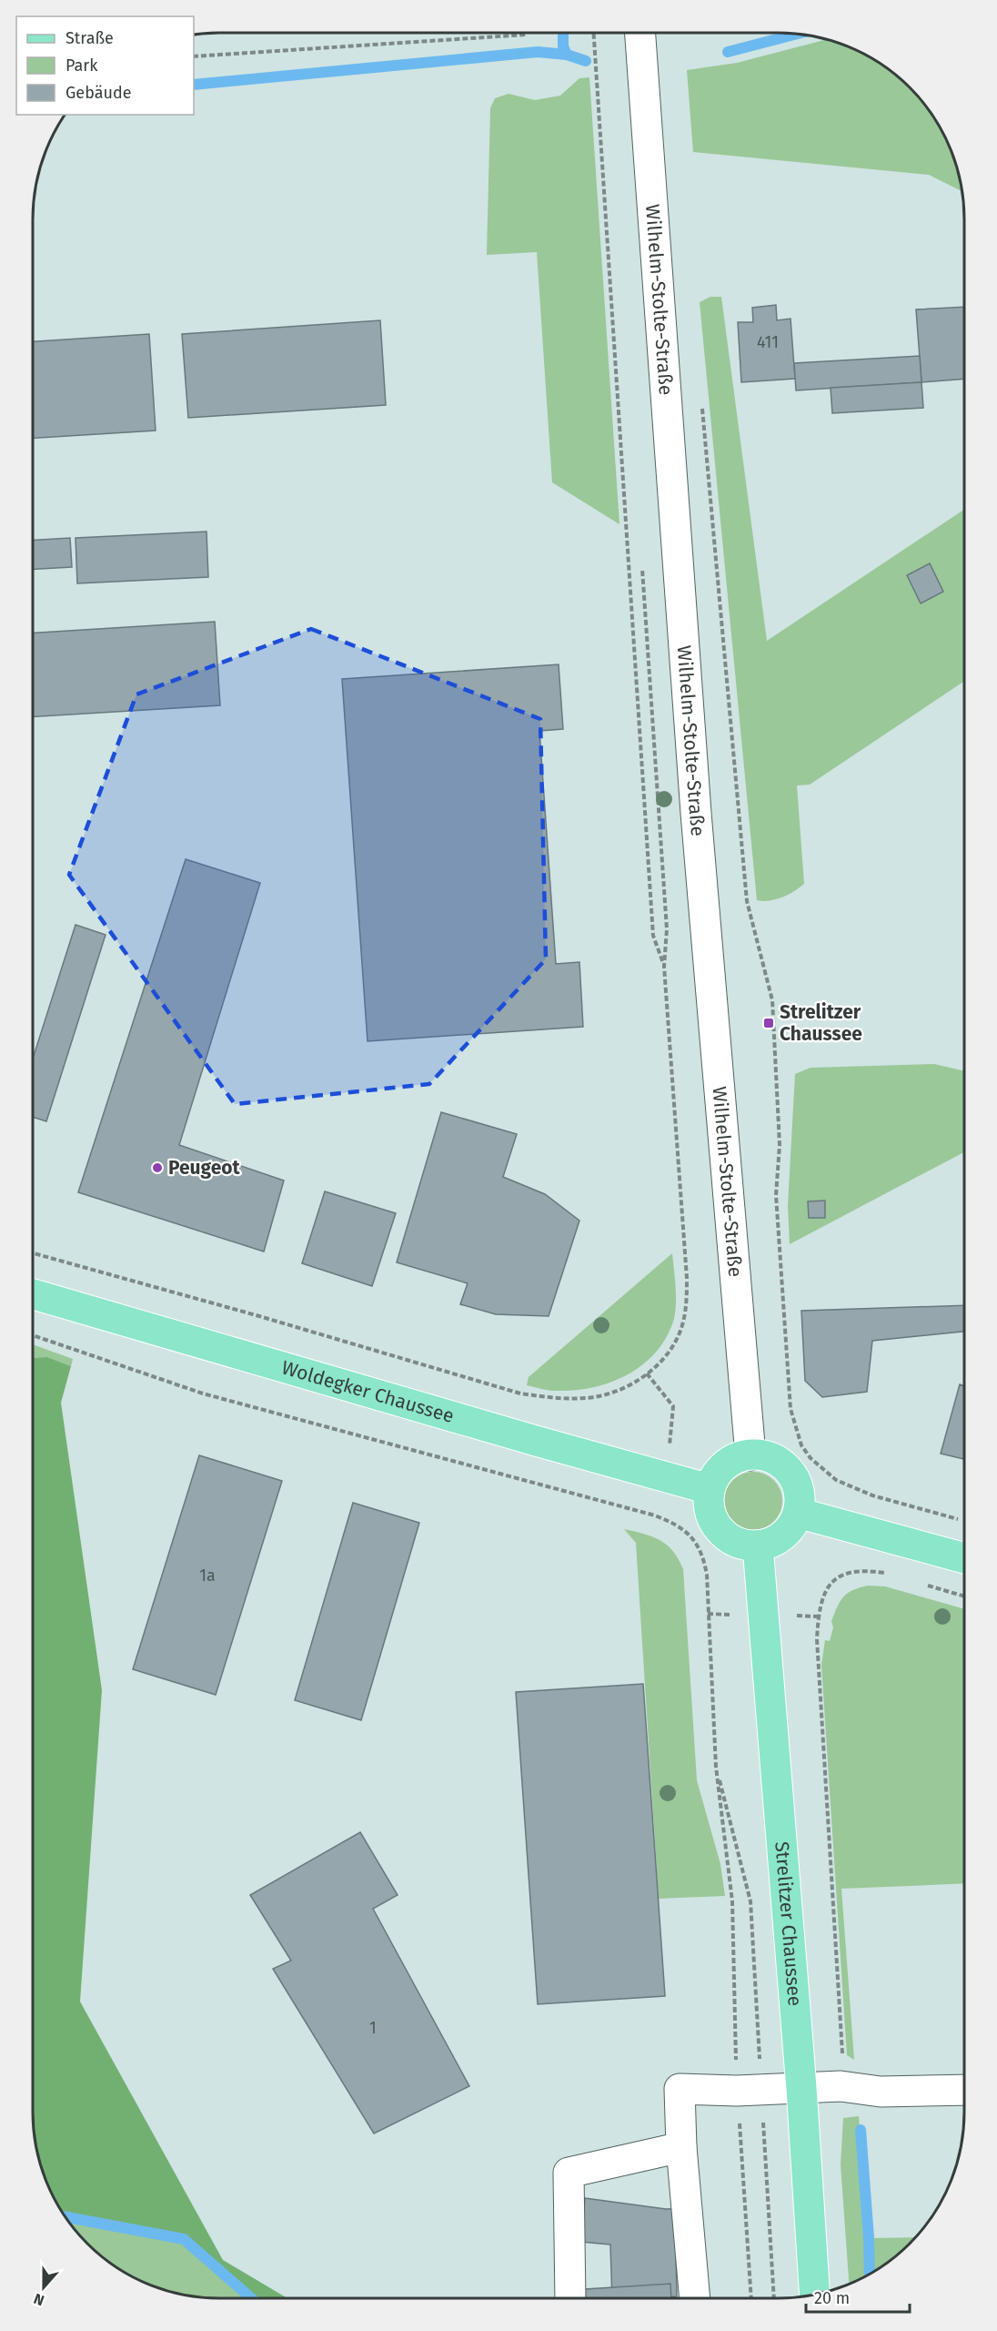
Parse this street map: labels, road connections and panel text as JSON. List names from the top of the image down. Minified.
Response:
{"streets":{"main road":["Woldegker Chaussee","Strelitzer Chaussee"],"street":["Wilhelm-Stolte-Straße"]},"crossings":[["Wilhelm-Stolte-Straße","Woldegker Chaussee"],["Wilhelm-Stolte-Straße","Strelitzer Chaussee"],["Woldegker Chaussee","Strelitzer Chaussee"]],"places":{"transit":["Strelitzer Chaussee"],"other":["Peugeot"]},"house_numbers":["411","1a","1"],"legend":["Straße","Park","Gebäude"],"scale_bar":"20 m","north":"bottom"}
